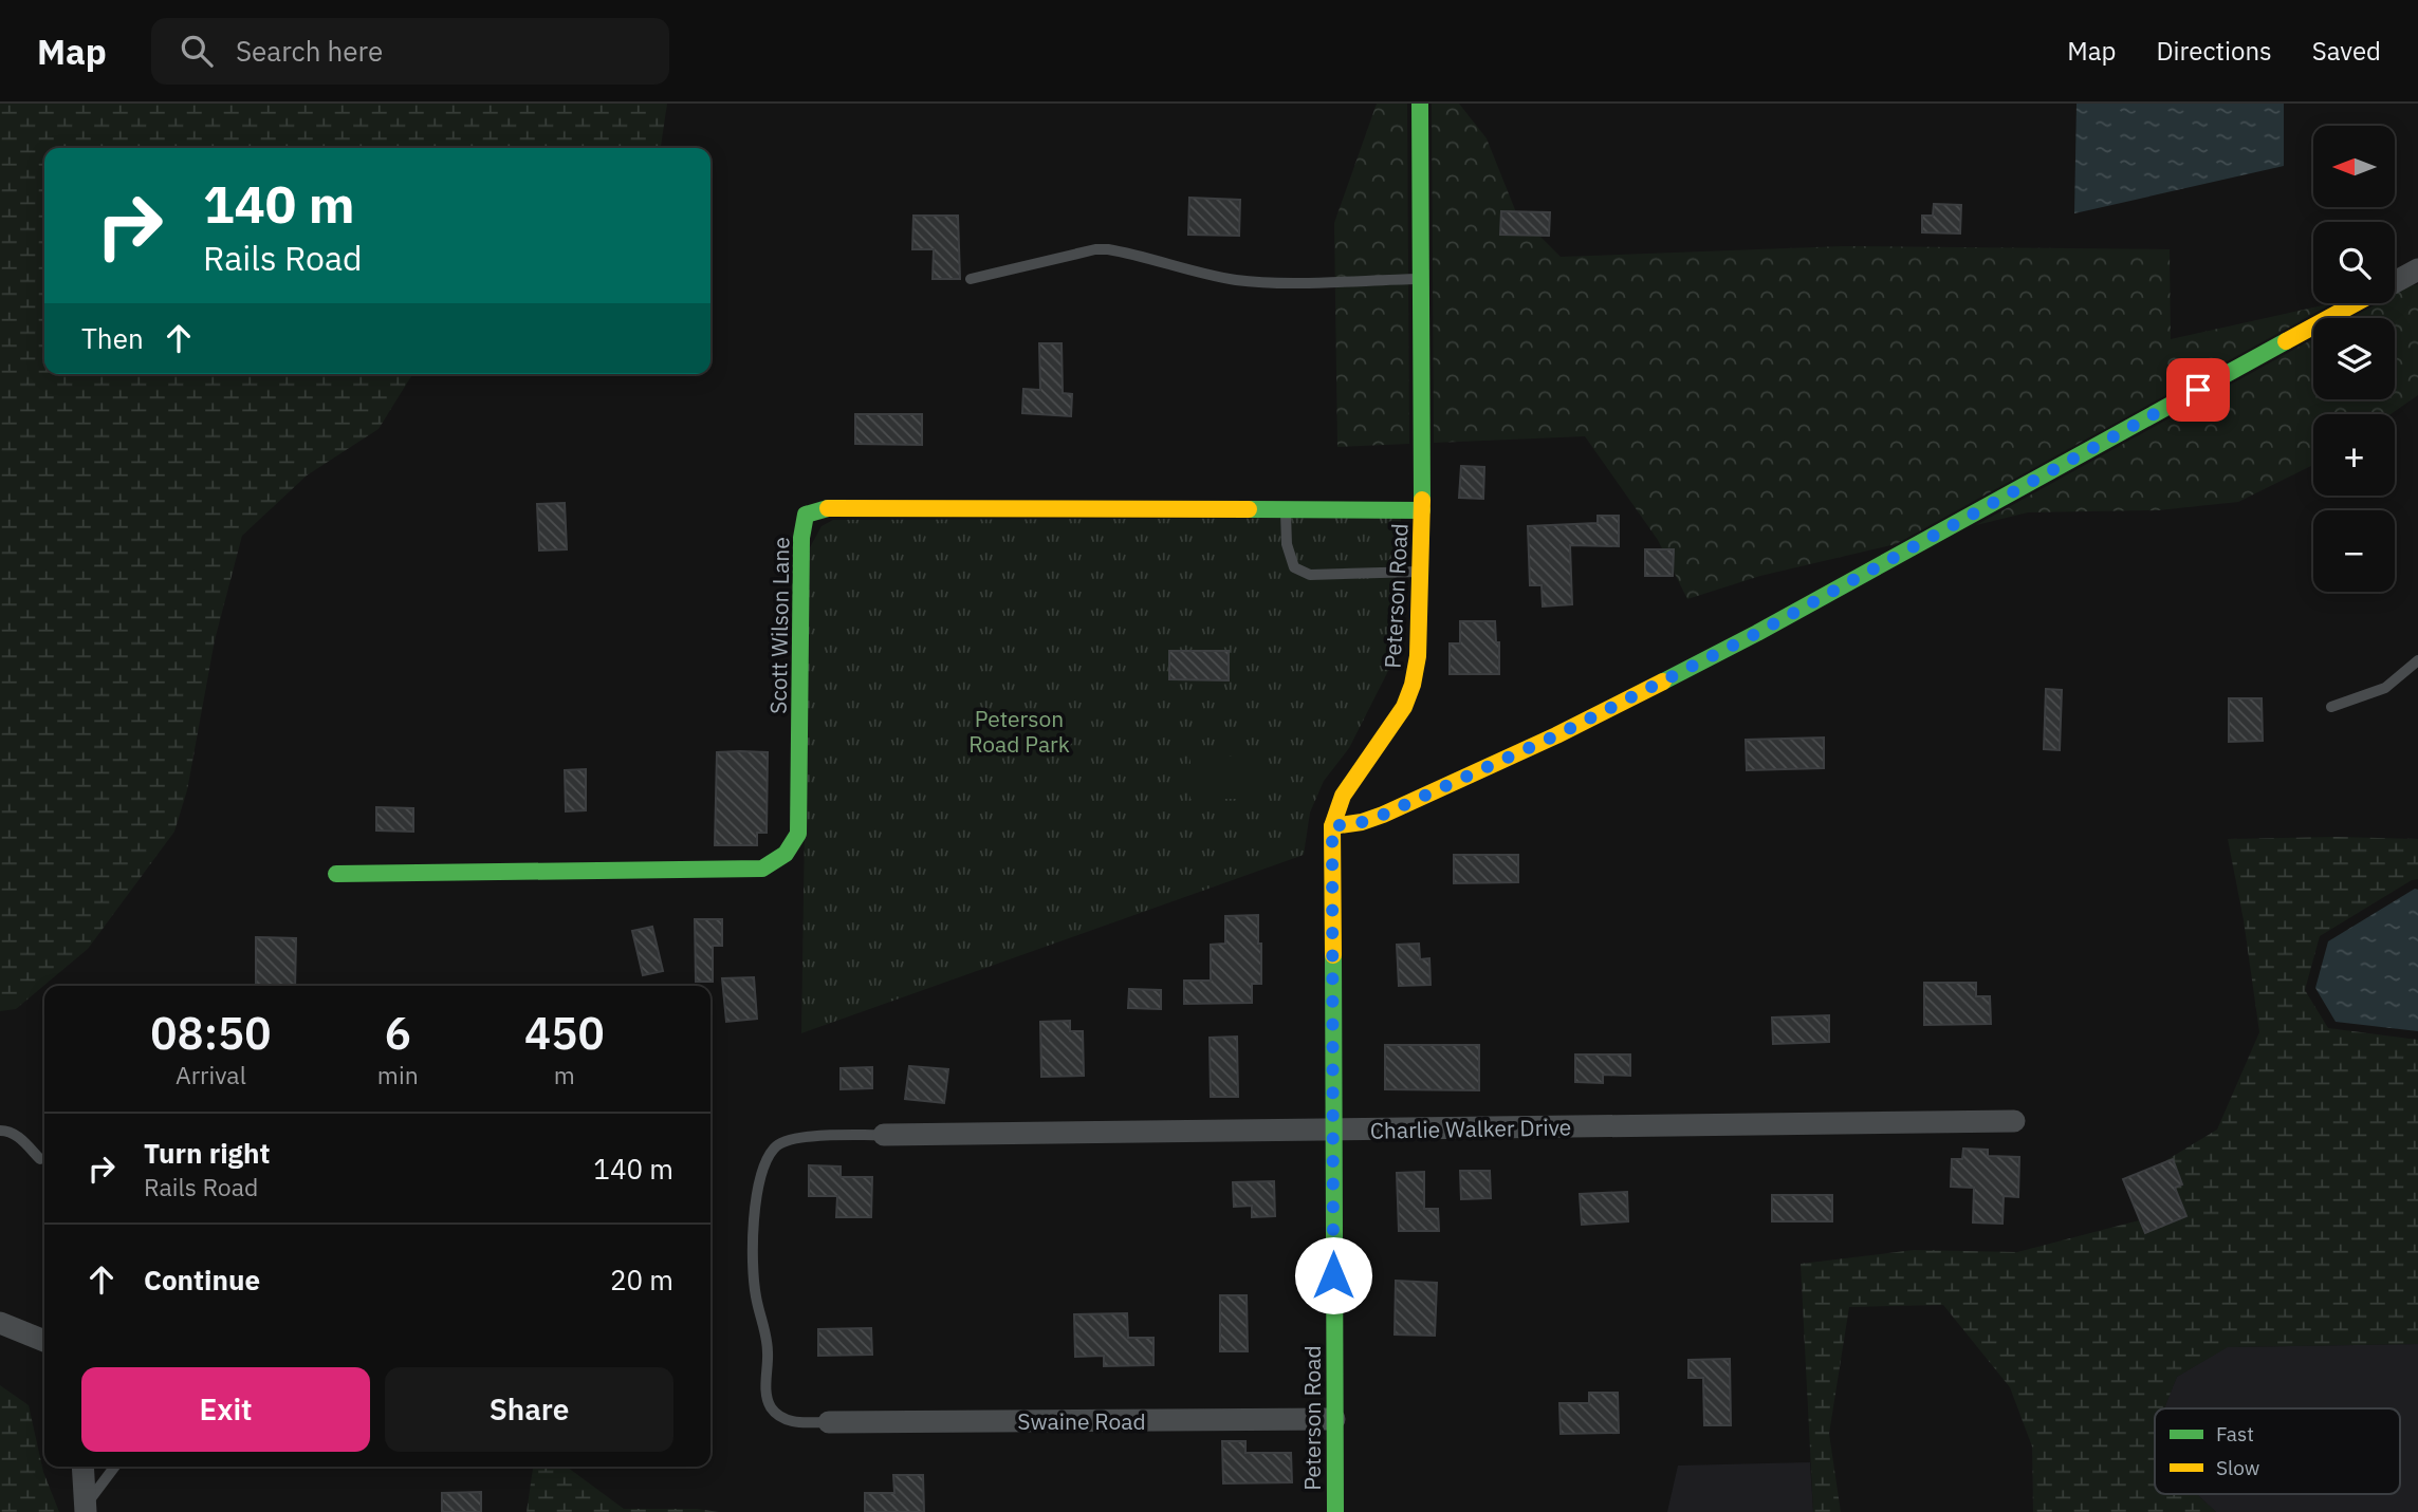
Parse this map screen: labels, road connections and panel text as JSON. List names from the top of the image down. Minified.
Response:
{"streets":{"street":["Peterson Road","Scott Wilson Lane","Charlie Walker Drive","Swaine Road"]},"crossings":[["Peterson Road","Scott Wilson Lane"],["Peterson Road","Charlie Walker Drive"],["Peterson Road","Swaine Road"]],"parks":["Peterson Road Park"],"legend":["Fast","Slow"],"north":"left","page":{"header":"Map","search":"Search here","nav":["Map","Directions","Saved"],"map_buttons":["+","−"],"turn":["140 m","Rails Road"],"then":"Then","eta":["08:50","Arrival","6","min","450","m"],"list":[{"name":"Turn right","note":"Rails Road","value":"140 m"},{"name":"Continue","value":"20 m"}],"buttons":["Exit","Share"]}}
